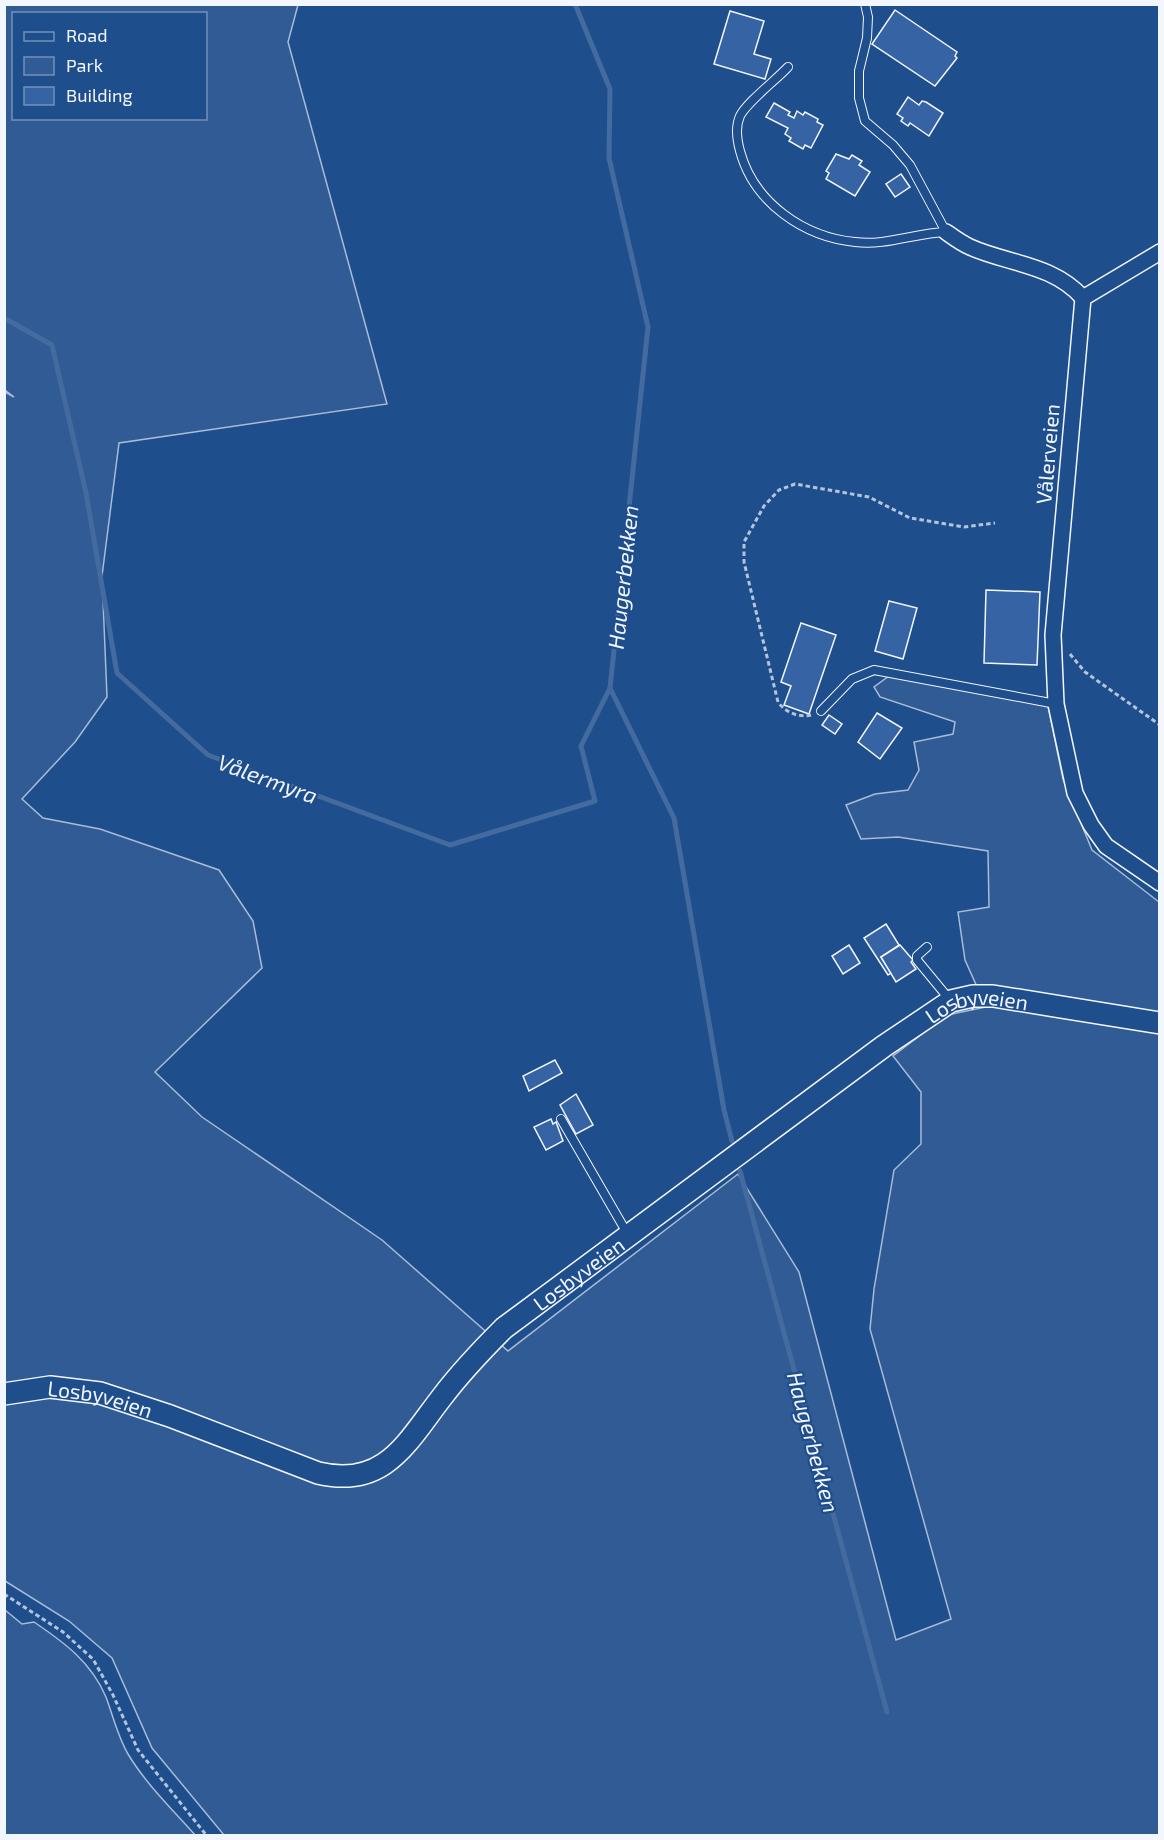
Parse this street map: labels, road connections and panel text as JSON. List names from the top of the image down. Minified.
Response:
{"streets":{"main road":["Losbyveien"],"street":["Vålerveien"]},"water":["Haugerbekken","Vålermyra"],"legend":["Road","Park","Building"]}
